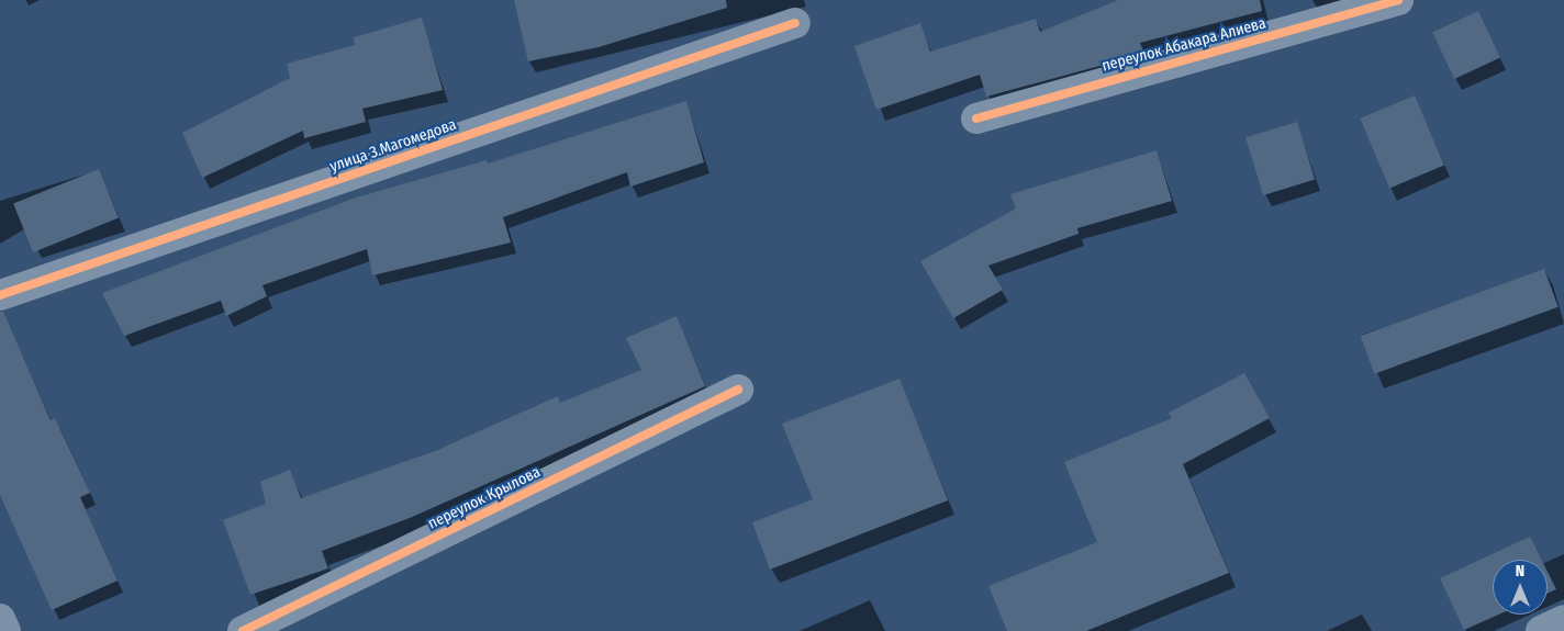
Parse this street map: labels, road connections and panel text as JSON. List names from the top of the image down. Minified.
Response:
{"streets":{"street":["переулок Абакара Алиева","улица З.Магомедова","переулок Крылова"]},"north":"top"}
